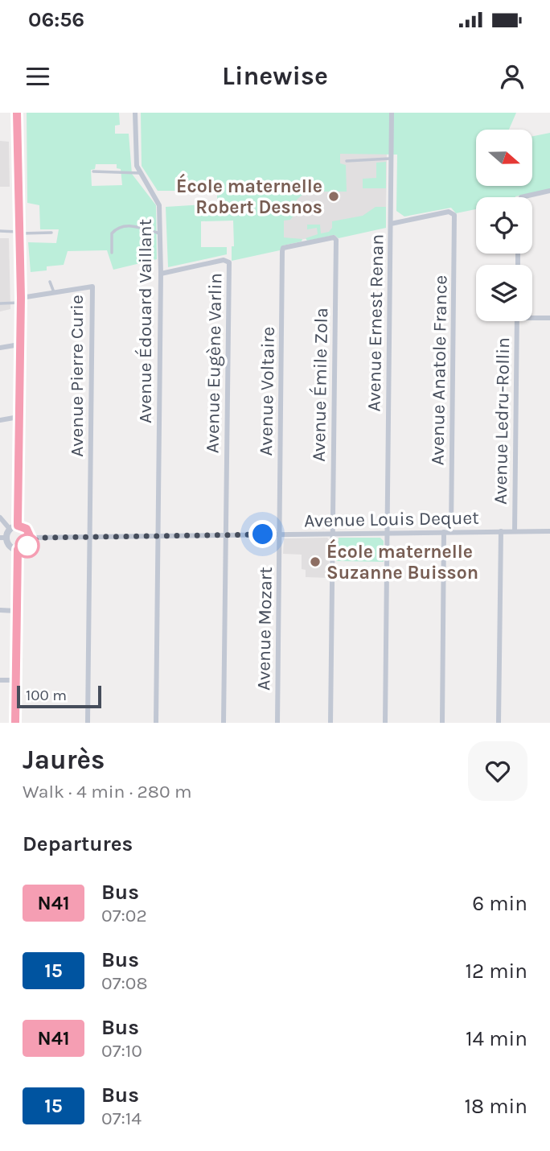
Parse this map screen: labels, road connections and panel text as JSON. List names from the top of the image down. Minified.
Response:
{"streets":{"street":["Avenue Édouard Vaillant","Avenue Ernest Renan","Avenue Eugène Varlin","Avenue Anatole France","Avenue Pierre Curie","Avenue Émile Zola","Avenue Voltaire","Avenue Ledru-Rollin","Avenue Louis Dequet","Avenue Mozart"]},"crossings":[["Avenue Édouard Vaillant","Avenue Eugène Varlin"],["Avenue Édouard Vaillant","Avenue Louis Dequet"],["Avenue Ernest Renan","Avenue Anatole France"],["Avenue Ernest Renan","Avenue Louis Dequet"],["Avenue Eugène Varlin","Avenue Louis Dequet"],["Avenue Anatole France","Avenue Louis Dequet"],["Avenue Pierre Curie","Avenue Louis Dequet"],["Avenue Émile Zola","Avenue Voltaire"],["Avenue Émile Zola","Avenue Louis Dequet"],["Avenue Voltaire","Avenue Louis Dequet"],["Avenue Voltaire","Avenue Mozart"],["Avenue Ledru-Rollin","Avenue Louis Dequet"],["Avenue Louis Dequet","Avenue Mozart"]],"places":["École maternelle Robert Desnos","École maternelle Suzanne Buisson"],"lines":["bus line N41"],"scale_bar":"100 m","north":"right","page":{"status":"06:56","header":"Linewise","scale":"100 m","heading":[["Jaurès","Walk · 4 min · 280 m"],"Departures"],"list":[{"mark":"N41","name":"Bus","note":"07:02","value":"6 min"},{"mark":"15","name":"Bus","note":"07:08","value":"12 min"},{"mark":"N41","name":"Bus","note":"07:10","value":"14 min"},{"mark":"15","name":"Bus","note":"07:14","value":"18 min"}]}}
